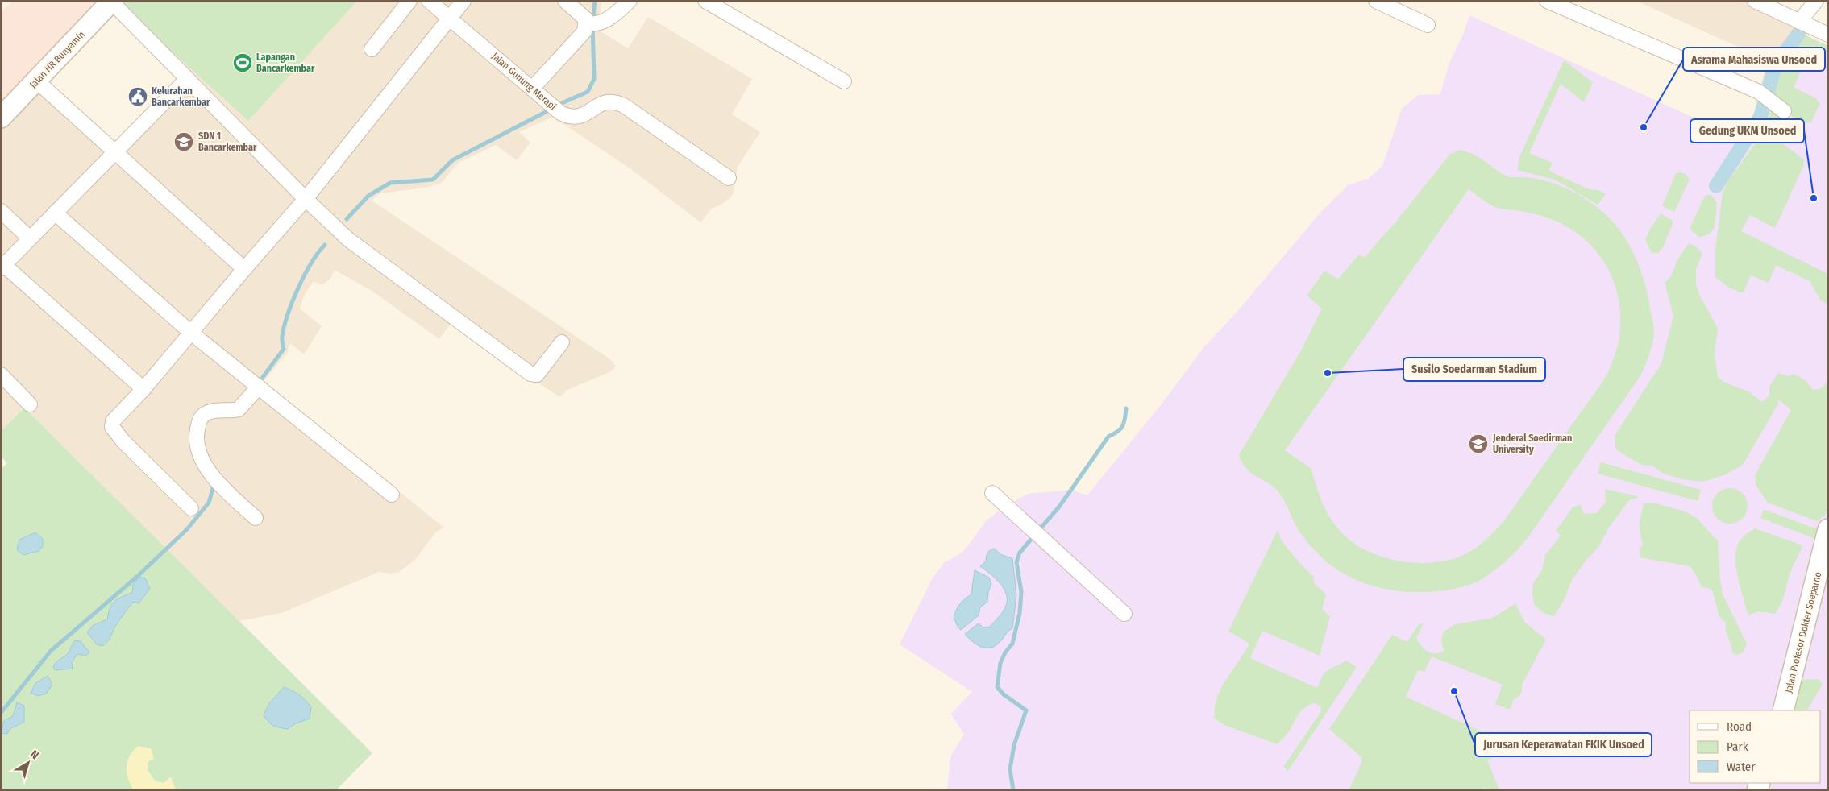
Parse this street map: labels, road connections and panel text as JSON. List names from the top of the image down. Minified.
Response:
{"streets":{"street":["Jalan HR Bunyamin","Jalan Gunung Merapi","Jalan Profesor Dokter Soeparno"]},"places":{"sports":["Lapangan Bancarkembar"],"public building":["Kelurahan Bancarkembar"],"other":["Asrama Mahasiswa Unsoed","Gedung UKM Unsoed","Susilo Soedarman Stadium","Jurusan Keperawatan FKIK Unsoed"],"school or university":["SDN 1 Bancarkembar","Jenderal Soedirman University"]},"legend":["Road","Park","Water"],"north":"top right"}
